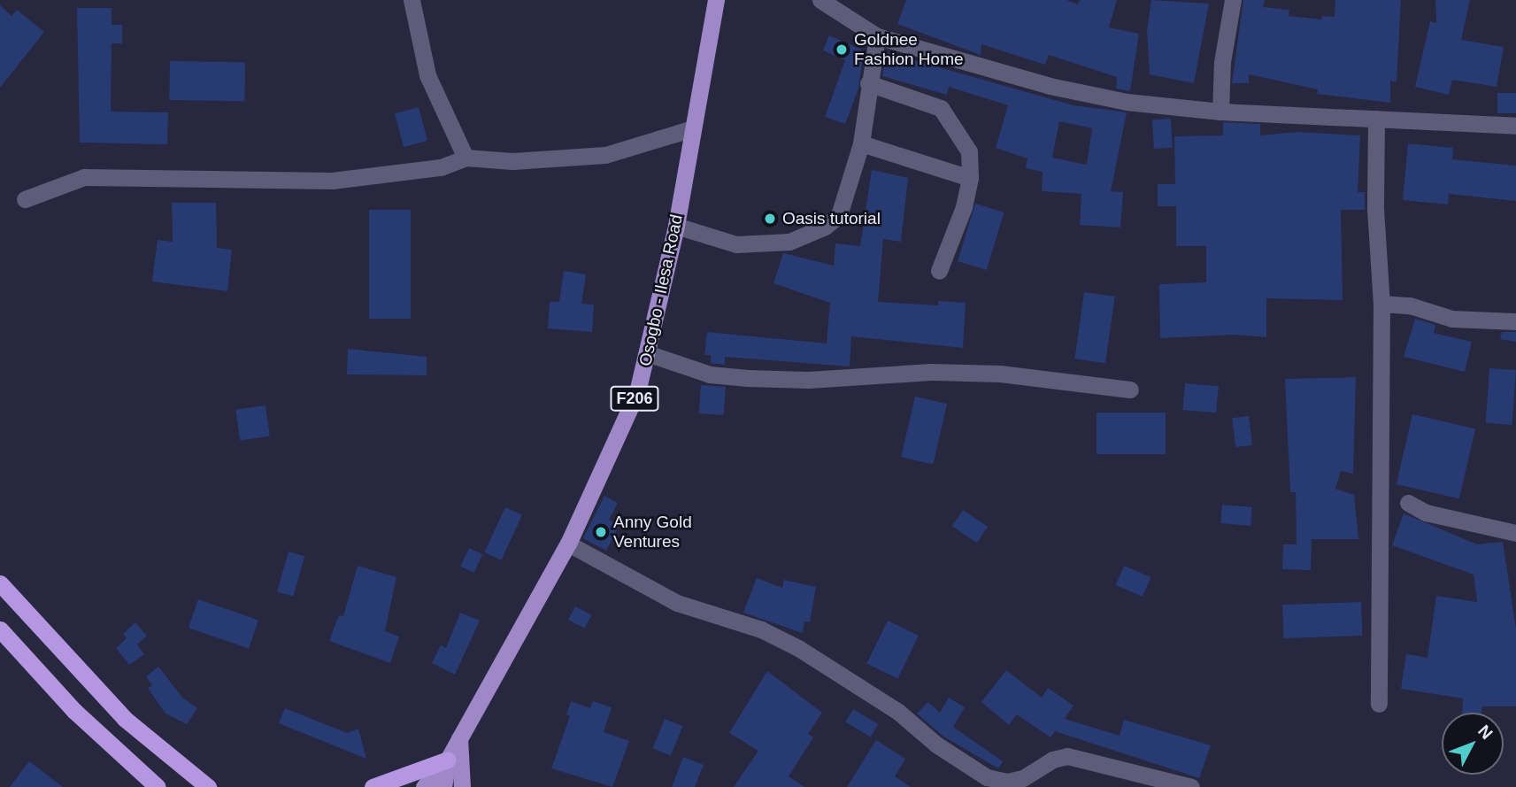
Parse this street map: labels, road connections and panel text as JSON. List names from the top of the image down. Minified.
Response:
{"streets":{"main road":["Osogbo - Ilesa Road","F206"]},"places":["Goldnee Fashion Home","Oasis tutorial","Anny Gold Ventures"],"north":"top right"}
